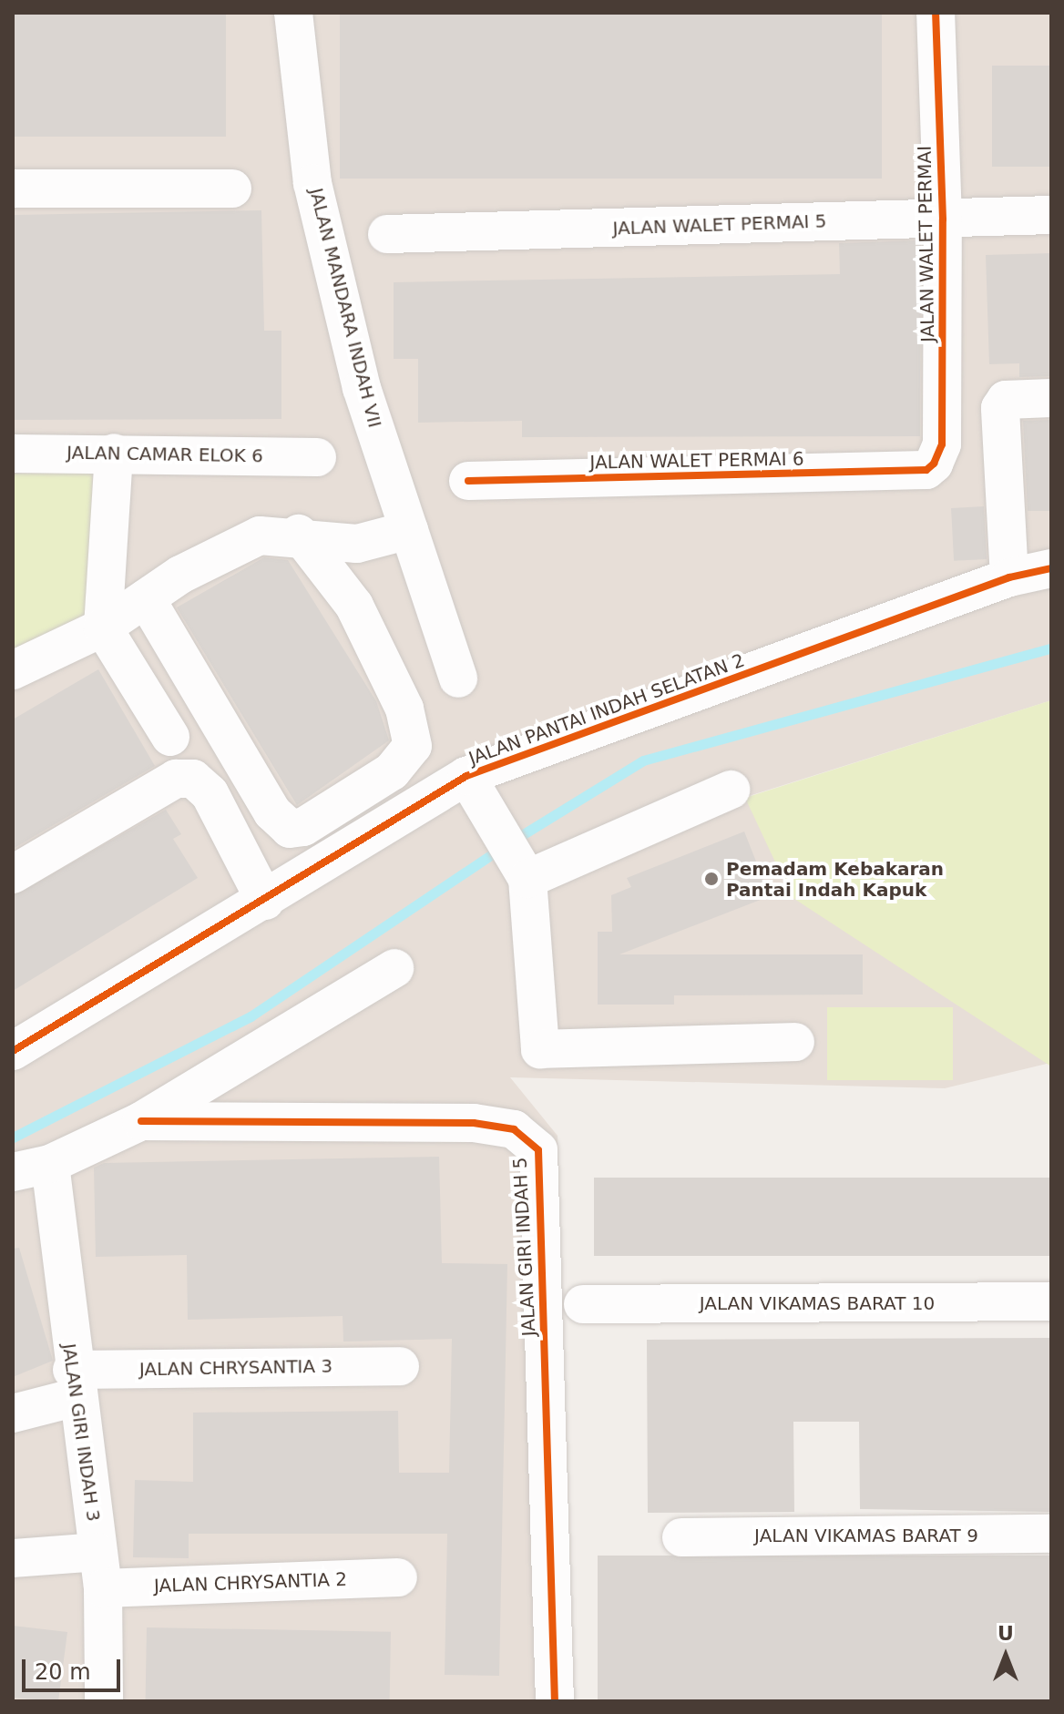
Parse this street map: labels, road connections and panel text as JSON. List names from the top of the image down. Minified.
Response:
{"streets":{"street":["JALAN WALET PERMAI 5","JALAN WALET PERMAI","JALAN MANDARA INDAH VII","JALAN CAMAR ELOK 6","JALAN WALET PERMAI 6","JALAN PANTAI INDAH SELATAN 2","JALAN GIRI INDAH 5","JALAN VIKAMAS BARAT 10","JALAN CHRYSANTIA 3","JALAN GIRI INDAH 3","JALAN VIKAMAS BARAT 9","JALAN CHRYSANTIA 2"]},"crossings":[["JALAN WALET PERMAI 5","JALAN WALET PERMAI"],["JALAN WALET PERMAI","JALAN WALET PERMAI 6"],["JALAN GIRI INDAH 5","JALAN GIRI INDAH 3"],["JALAN CHRYSANTIA 3","JALAN GIRI INDAH 3"],["JALAN GIRI INDAH 3","JALAN CHRYSANTIA 2"]],"places":["Pemadam Kebakaran Pantai Indah Kapuk"],"scale_bar":"20 m","north":"top"}
